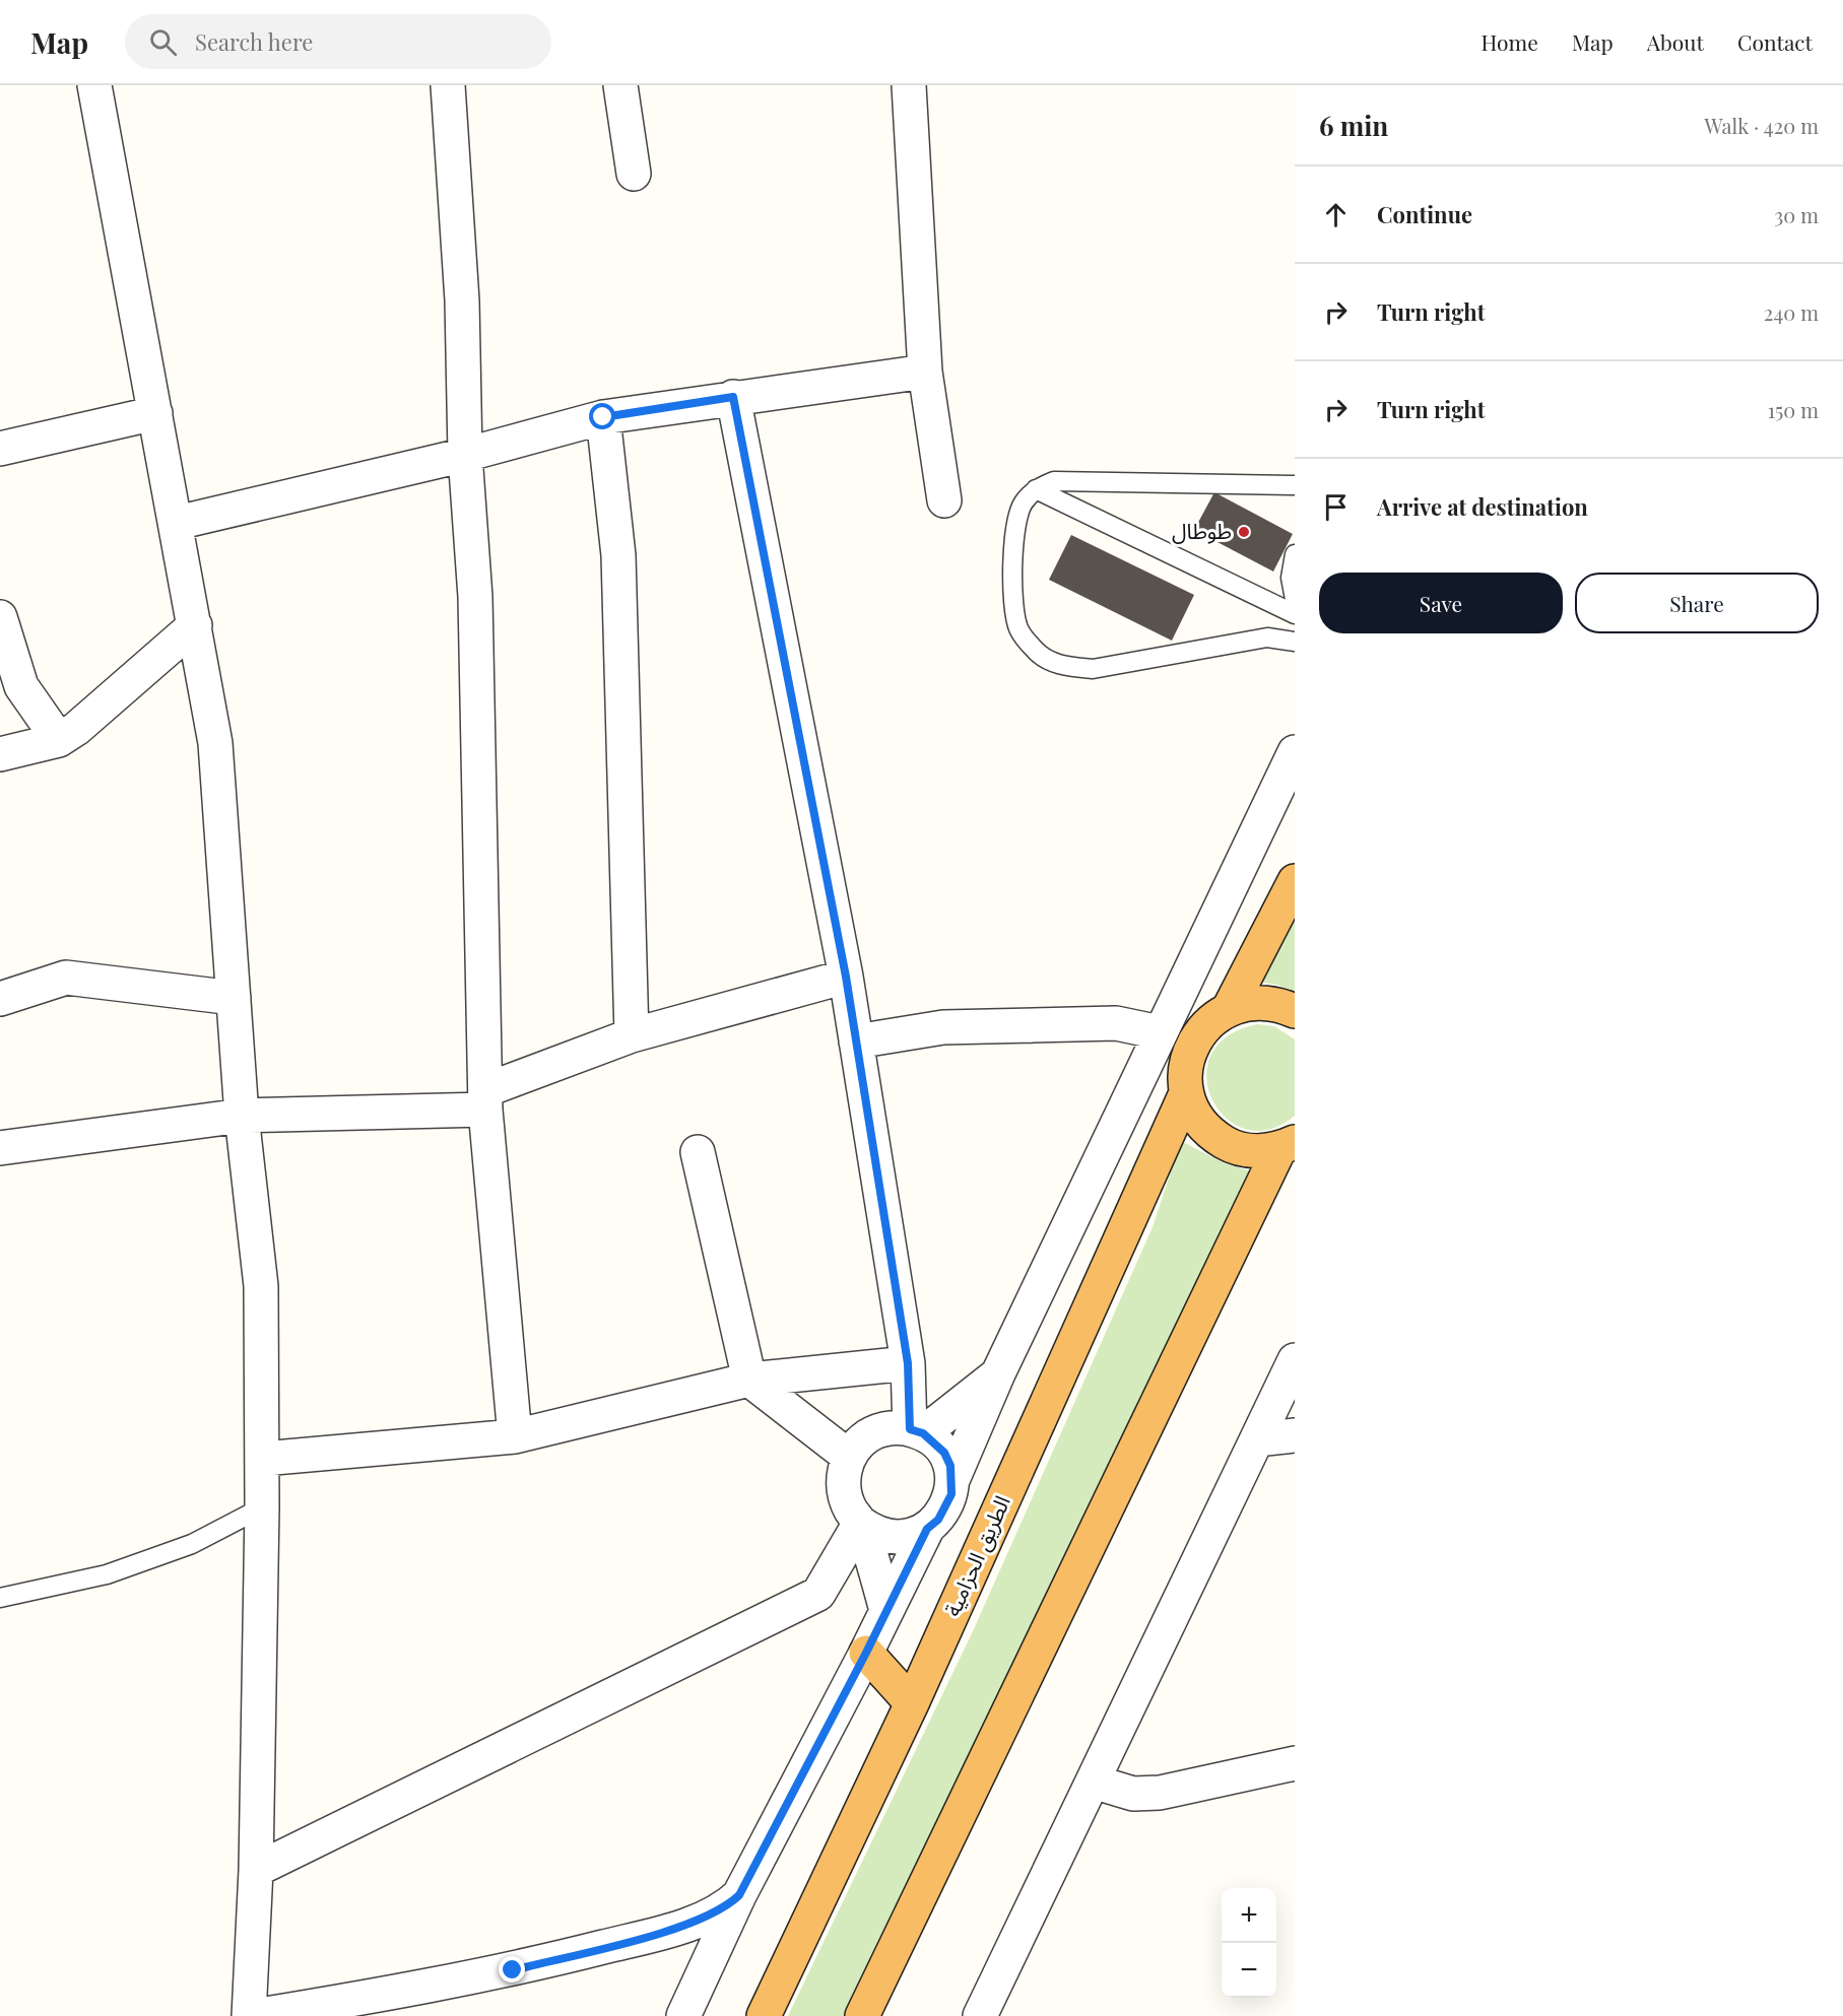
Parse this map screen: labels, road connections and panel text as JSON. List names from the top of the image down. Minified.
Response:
{"streets":{"highway":["الطريق الحزامية"]},"places":["طوطال"],"page":{"header":"Map","search":"Search here","nav":["Home","Map","About","Contact"],"heading":["6 min","Walk · 420 m"],"list":[["Continue","30 m"],["Turn right","240 m"],["Turn right","150 m"],"Arrive at destination"],"buttons":["Save","Share"],"map_buttons":["+","−"]}}
